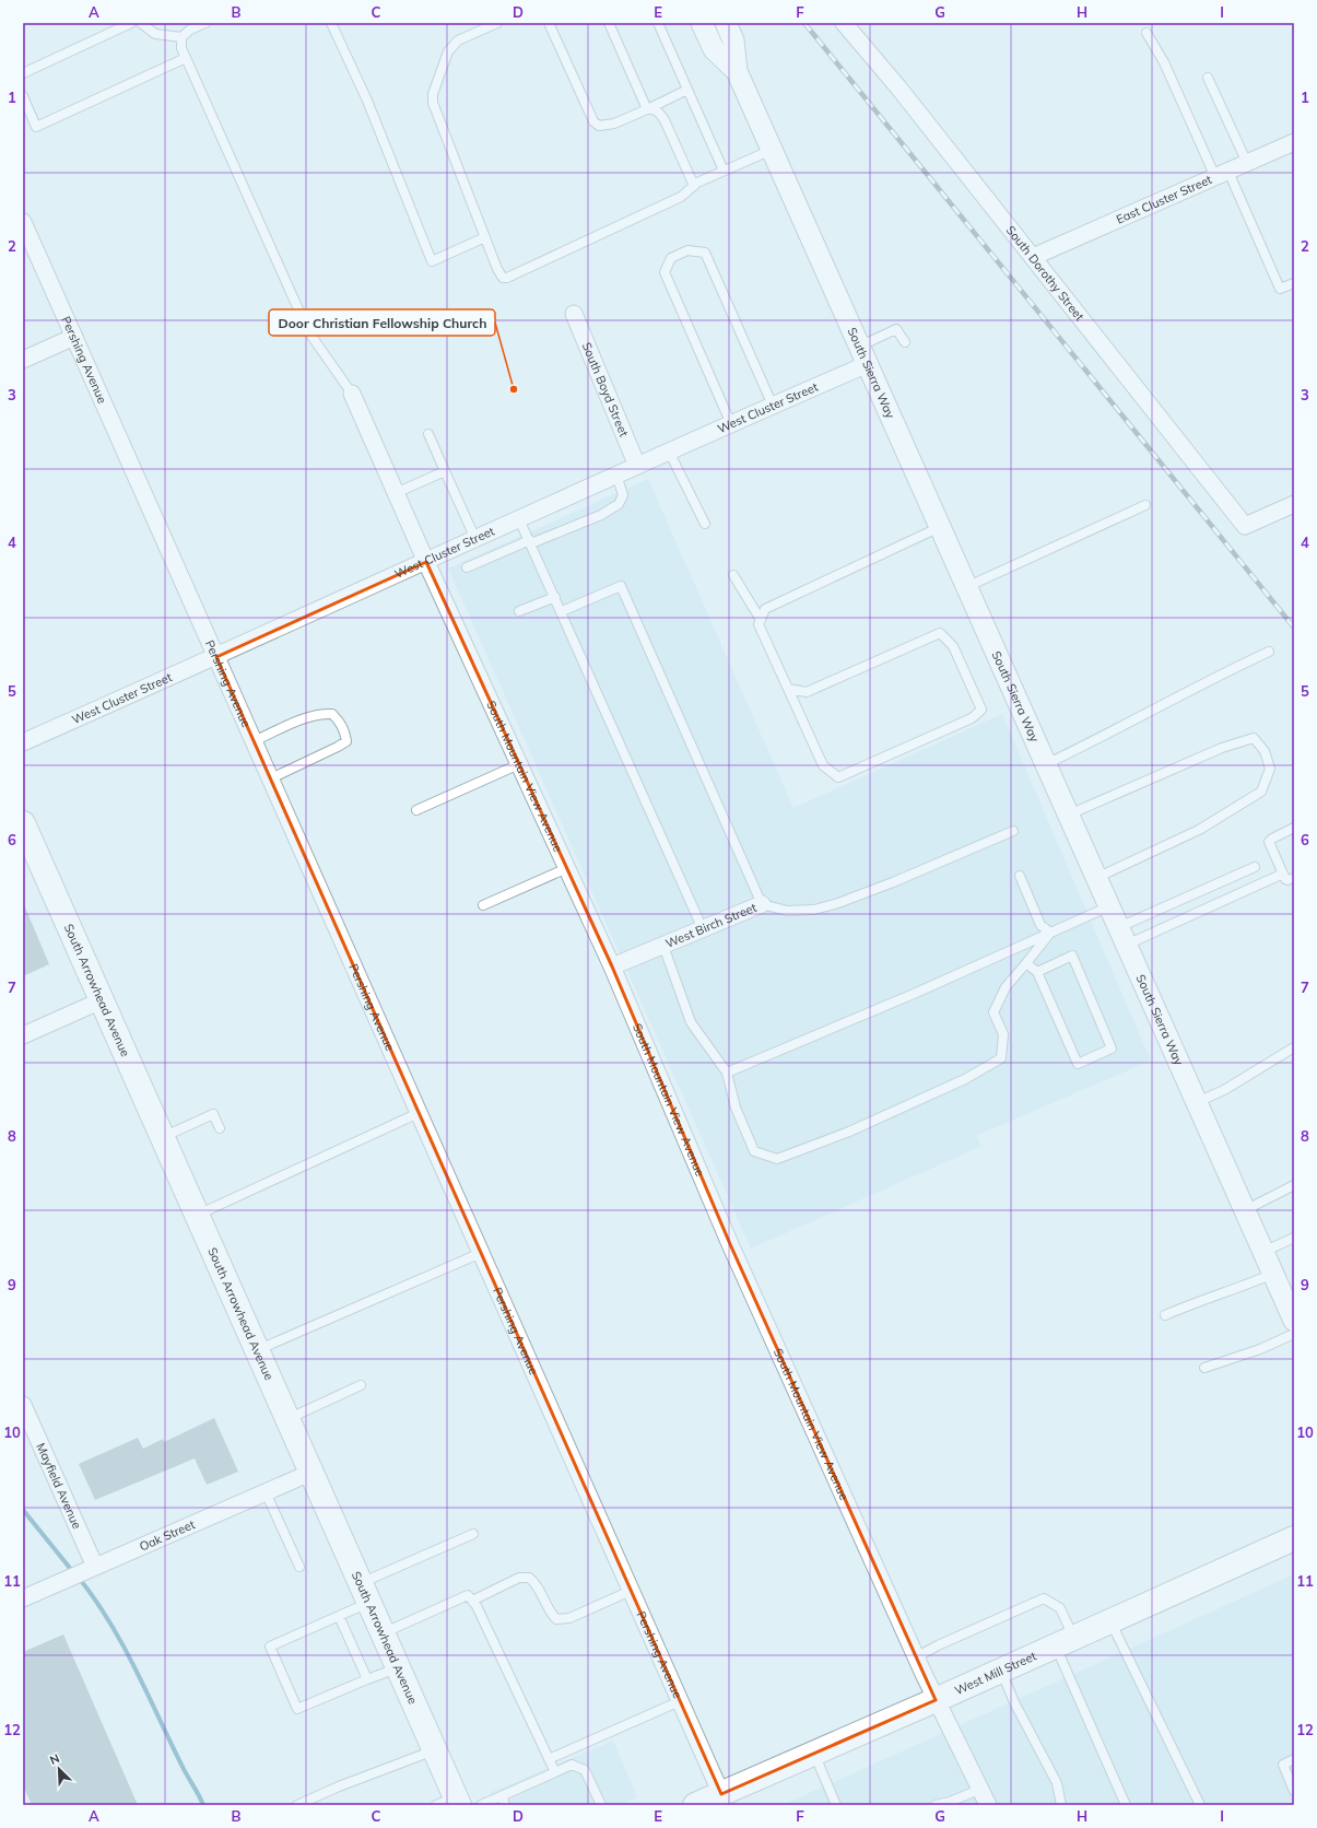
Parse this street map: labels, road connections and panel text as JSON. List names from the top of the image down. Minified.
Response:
{"streets":{"main road":["South Arrowhead Avenue","West Mill Street"],"street":["East Cluster Street","South Dorothy Street","Pershing Avenue","South Sierra Way","South Boyd Street","West Cluster Street","South Mountain View Avenue","West Birch Street","Mayfield Avenue","Oak Street"]},"crossings":[["East Cluster Street","South Dorothy Street"],["Pershing Avenue","West Cluster Street"],["Pershing Avenue","West Mill Street"],["South Sierra Way","West Cluster Street"],["South Boyd Street","West Cluster Street"],["West Cluster Street","South Mountain View Avenue"],["South Mountain View Avenue","West Birch Street"],["South Mountain View Avenue","West Mill Street"],["South Arrowhead Avenue","Oak Street"],["Mayfield Avenue","Oak Street"]],"places":["Door Christian Fellowship Church"],"north":"top left","grid":{"columns":["A","B","C","D","E","F","G","H","I"],"rows":["1","2","3","4","5","6","7","8","9","10","11","12"]}}
